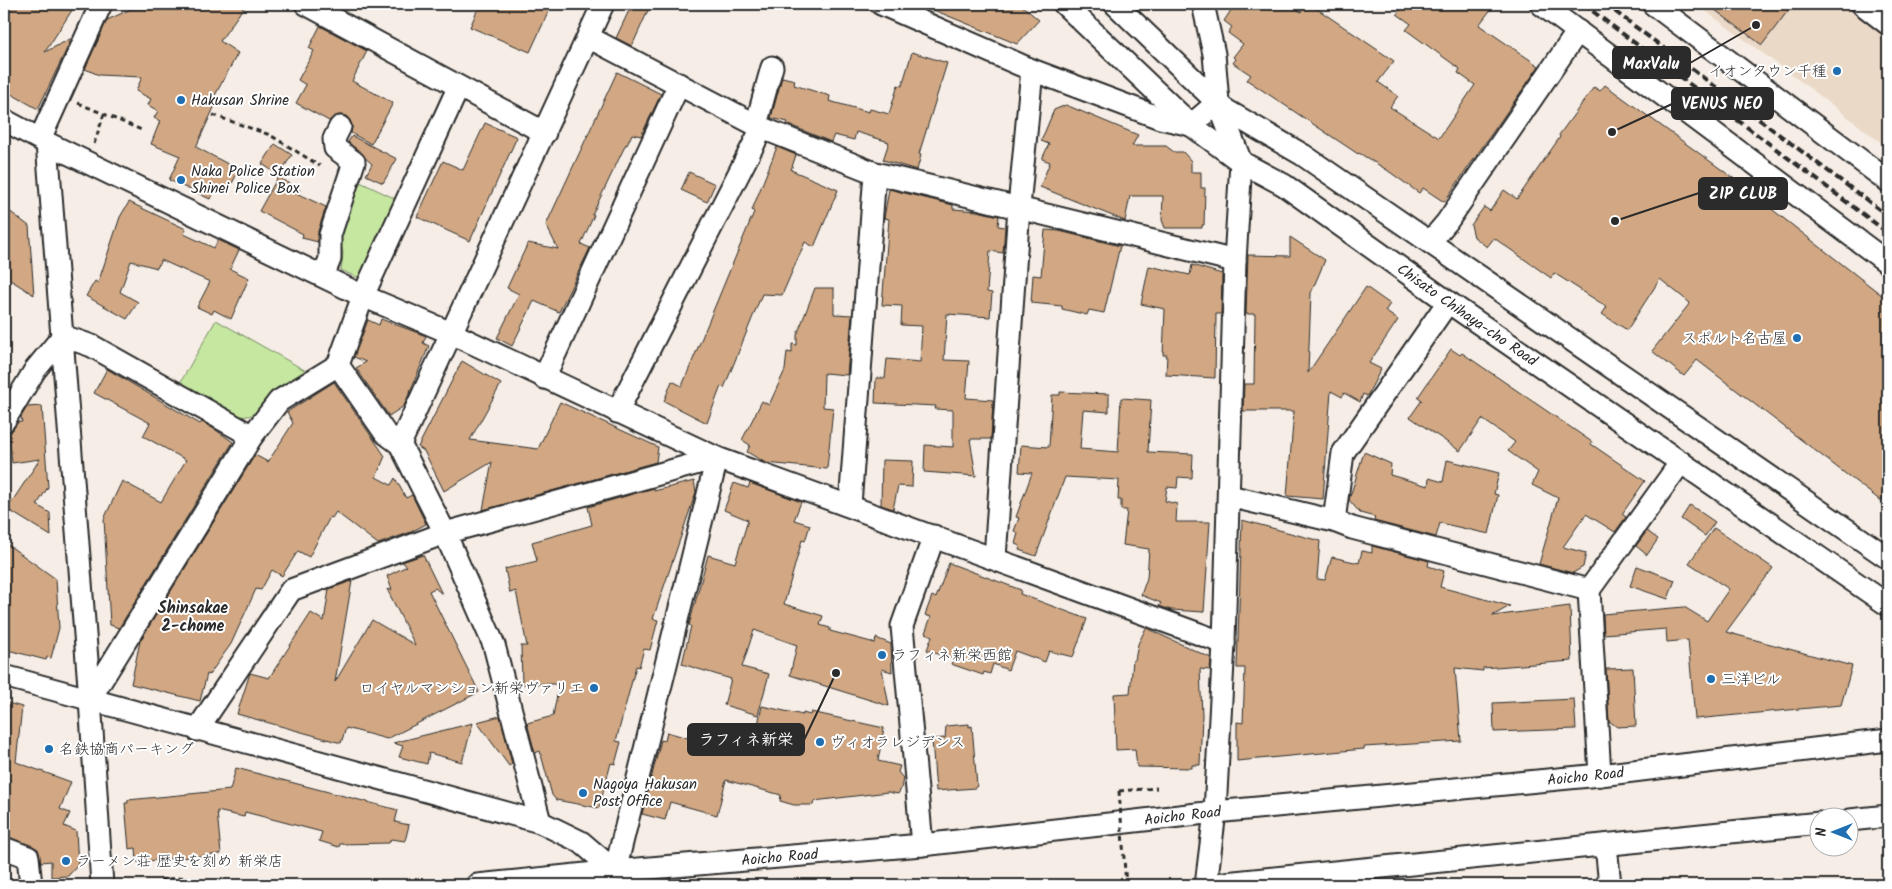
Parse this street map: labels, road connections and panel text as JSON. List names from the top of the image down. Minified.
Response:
{"streets":{"street":["Chisato Chihaya-cho Road","Aoicho Road"]},"districts":["Shinsakae 2-chome"],"places":["MaxValu","イオンタウン千種","Hakusan Shrine","VENUS NEO","Naka Police Station Shinei Police Box","ZIP CLUB","スポルト名古屋","ラフィネ新栄西館","ラフィネ新栄","三洋ビル","ロイヤルマンション新栄ヴァリエ","ヴィオラレジデンス","名鉄協商パーキング","Nagoya Hakusan Post Office","ラーメン荘 歴史を刻め 新栄店"],"north":"left"}
